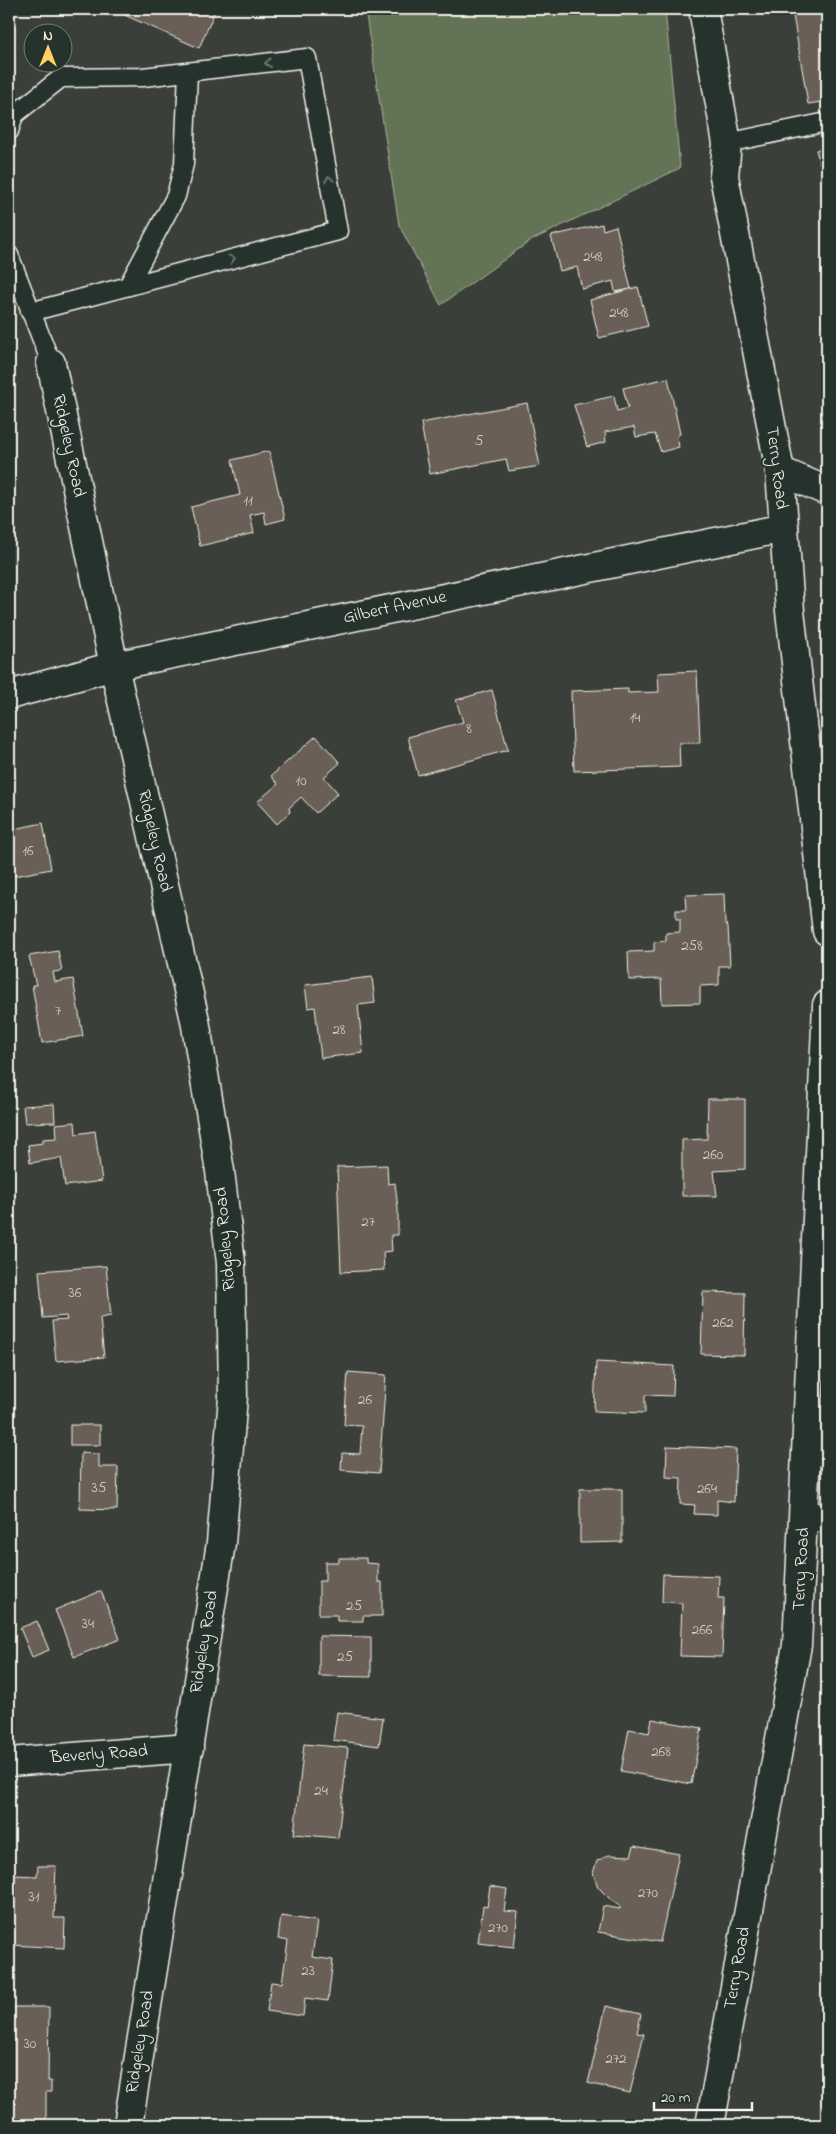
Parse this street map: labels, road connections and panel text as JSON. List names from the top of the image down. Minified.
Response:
{"streets":{"street":["Ridgeley Road","Terry Road","Gilbert Avenue","Beverly Road"]},"crossings":[["Ridgeley Road","Gilbert Avenue"],["Ridgeley Road","Beverly Road"],["Terry Road","Gilbert Avenue"]],"house_numbers":["248","248","5","11","14","8","10","16","258","7","28","260","27","36","262","26","35","264","25","34","266","25","268","24","270","31","270","23","30","272"],"scale_bar":"20 m","north":"top"}
